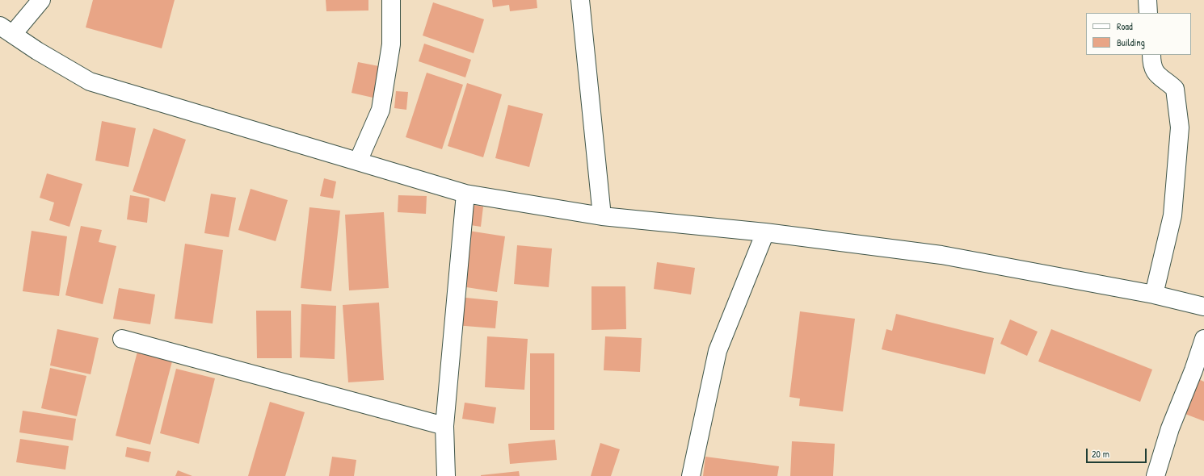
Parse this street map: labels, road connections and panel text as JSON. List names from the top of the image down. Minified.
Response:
{"legend":["Road","Building"],"scale_bar":"20 m"}
